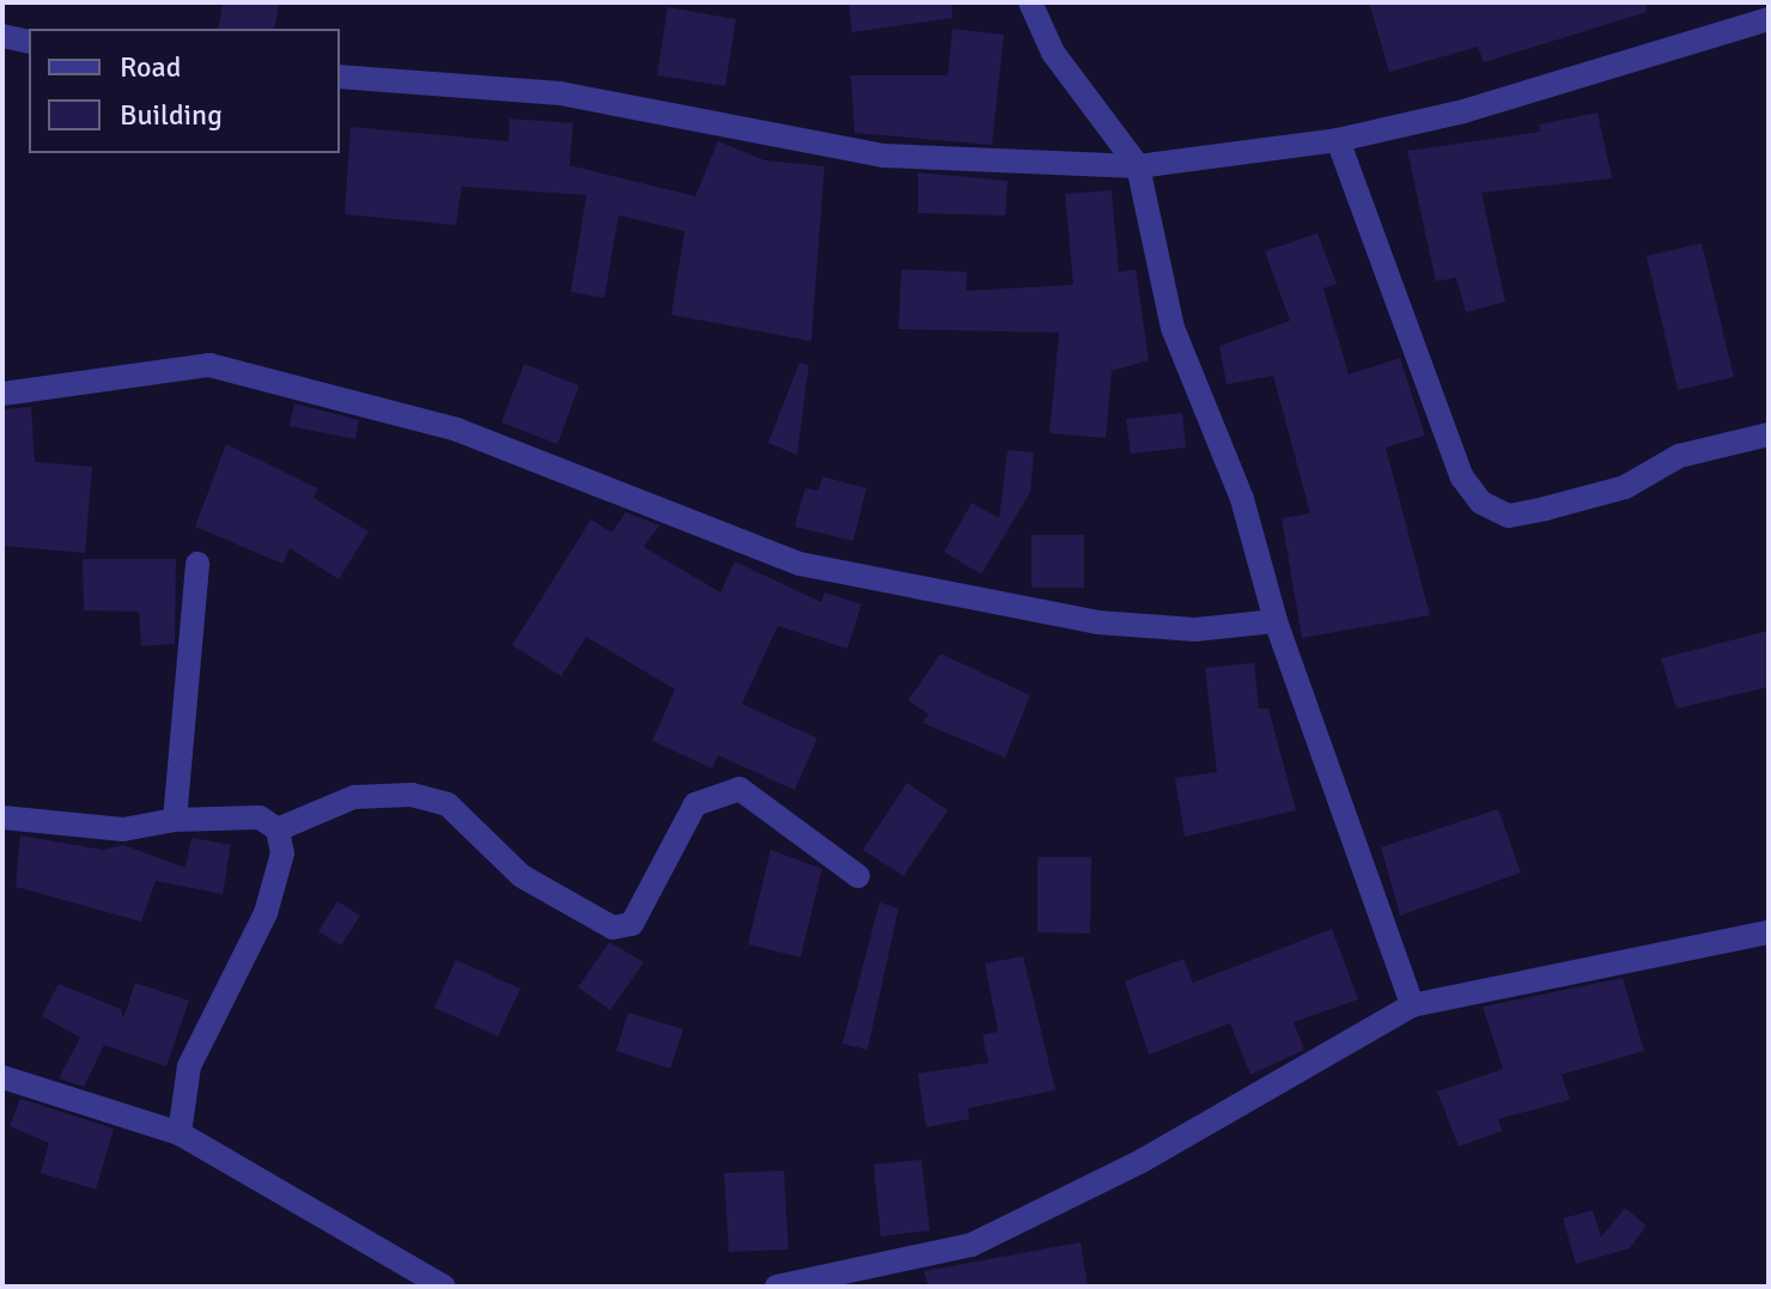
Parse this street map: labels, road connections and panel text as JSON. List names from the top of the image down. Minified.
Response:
{"legend":["Road","Building"]}
